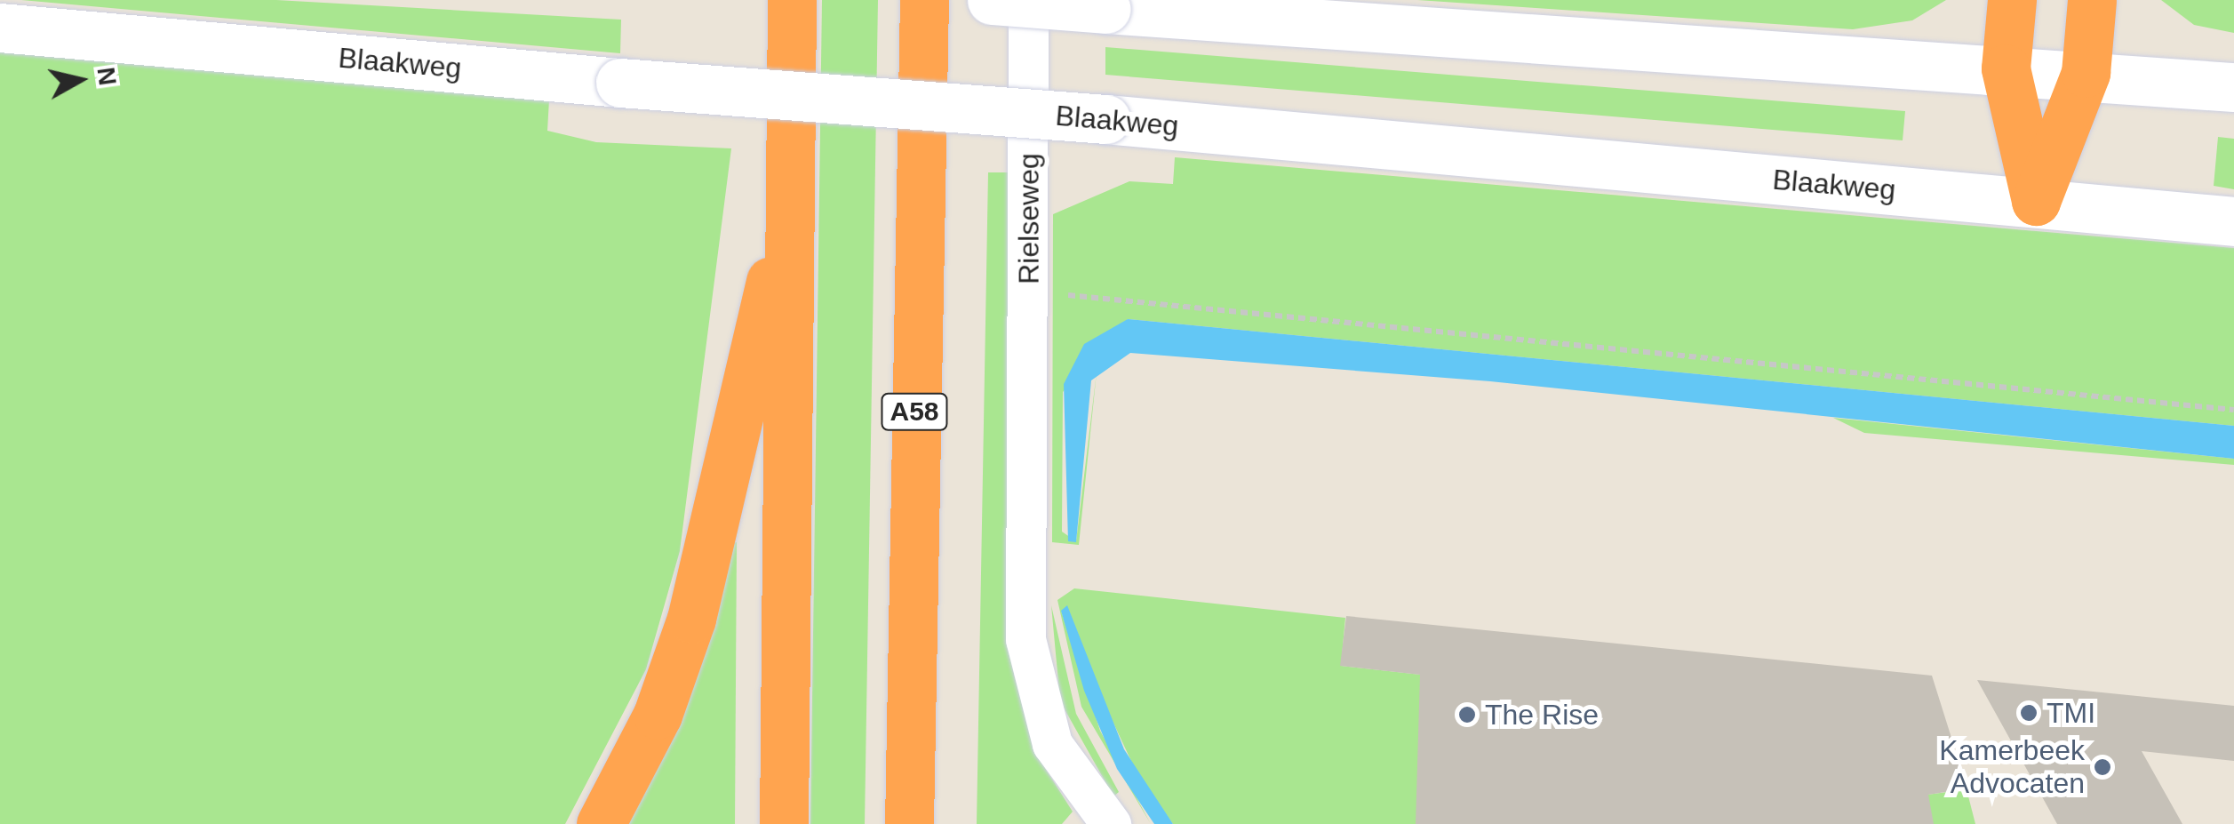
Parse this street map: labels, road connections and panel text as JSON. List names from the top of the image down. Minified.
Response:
{"streets":{"highway":["A58"],"main road":["Blaakweg"],"street":["Rielseweg"]},"places":["TMI","The Rise","Kamerbeek Advocaten"],"north":"right"}
